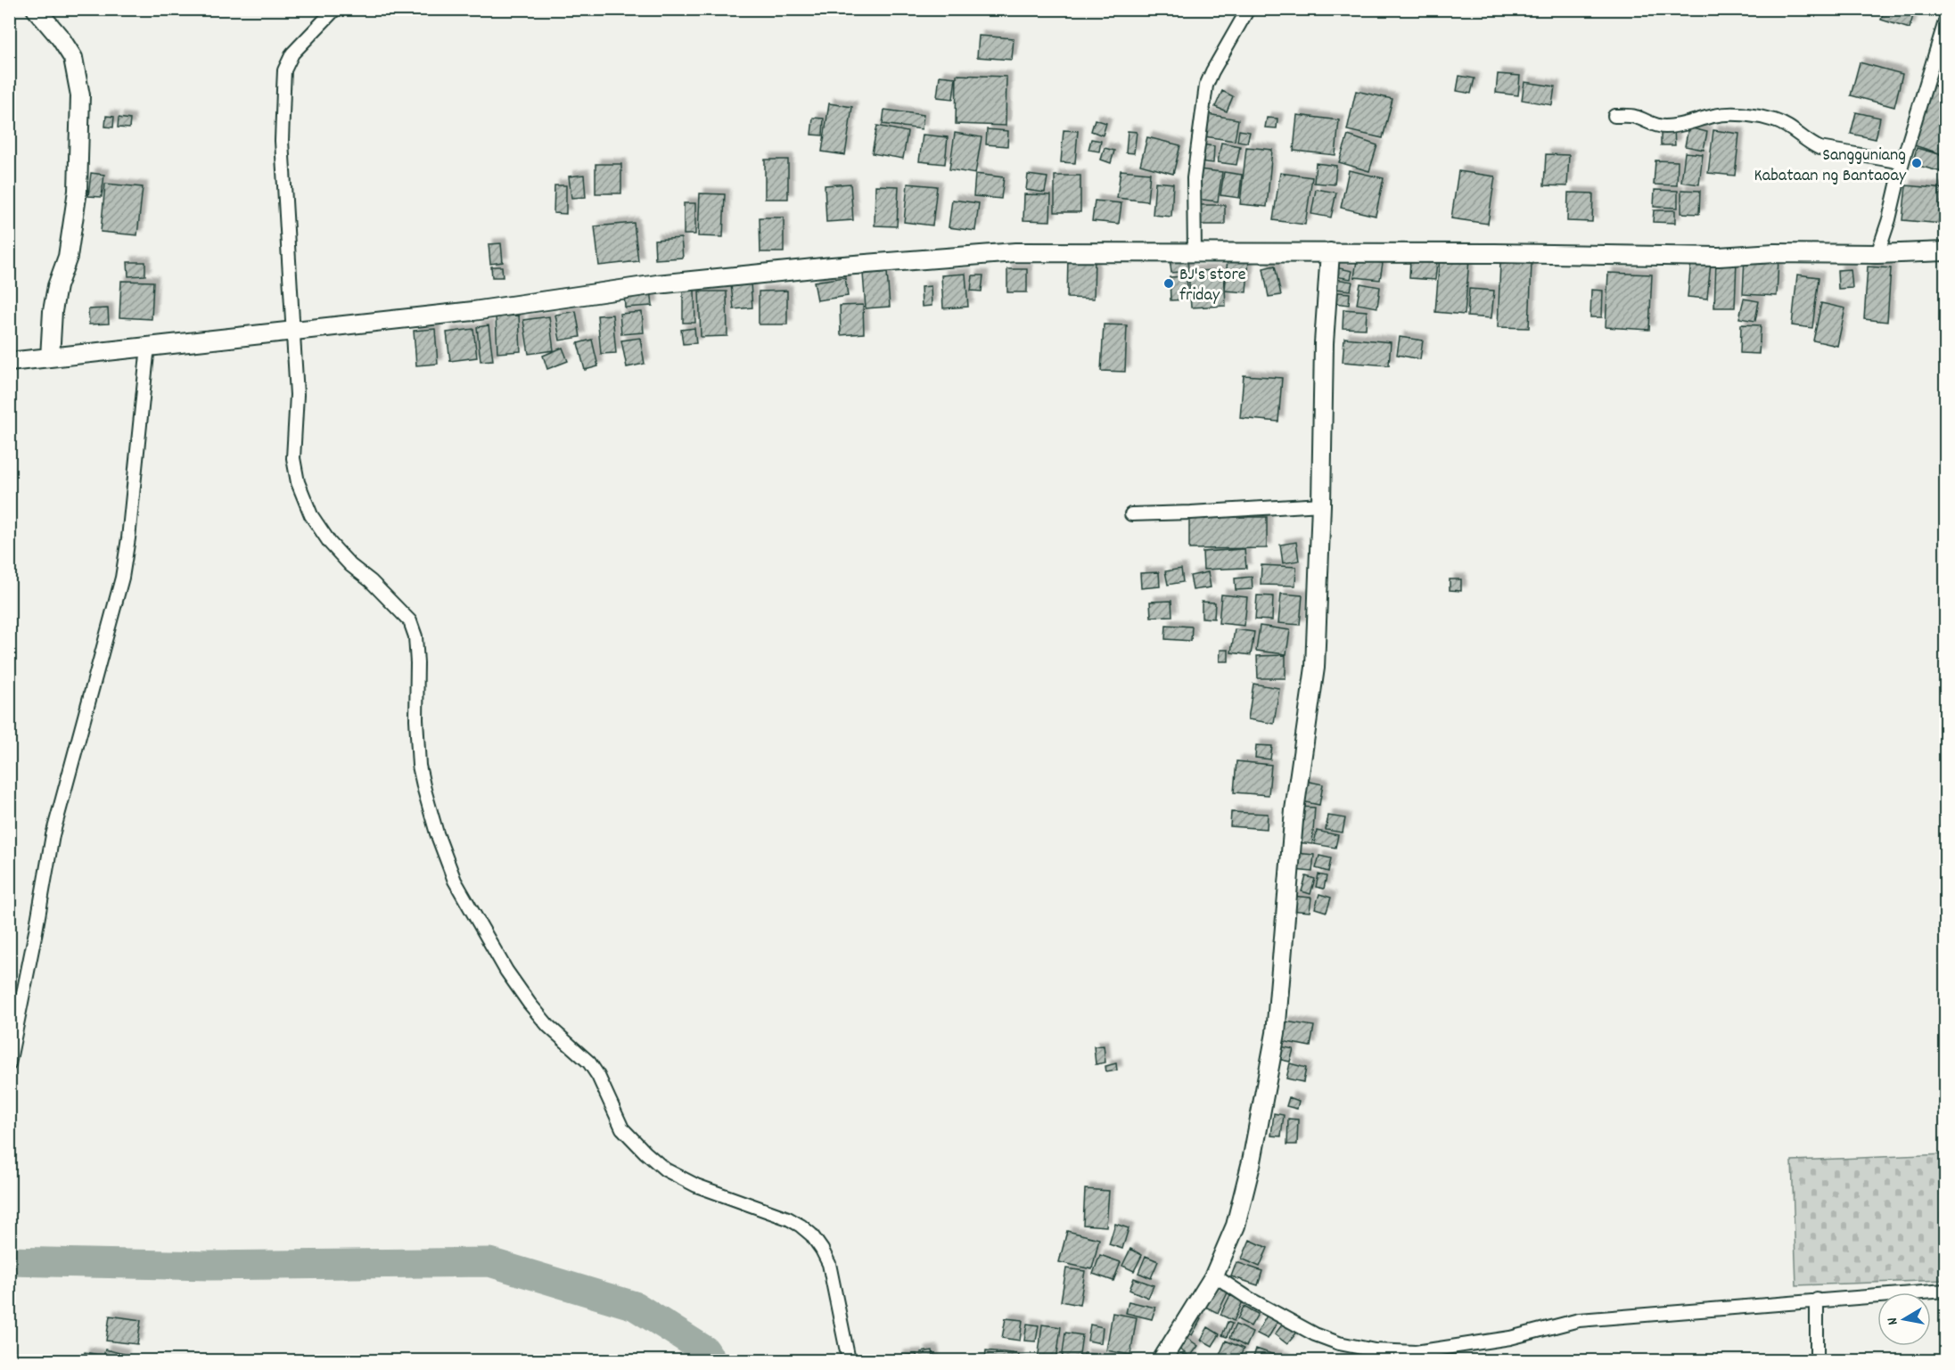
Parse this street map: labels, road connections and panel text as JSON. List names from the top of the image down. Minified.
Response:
{"places":["Sangguniang Kabataan ng Bantaoay","BJ's store friday"],"north":"left"}
